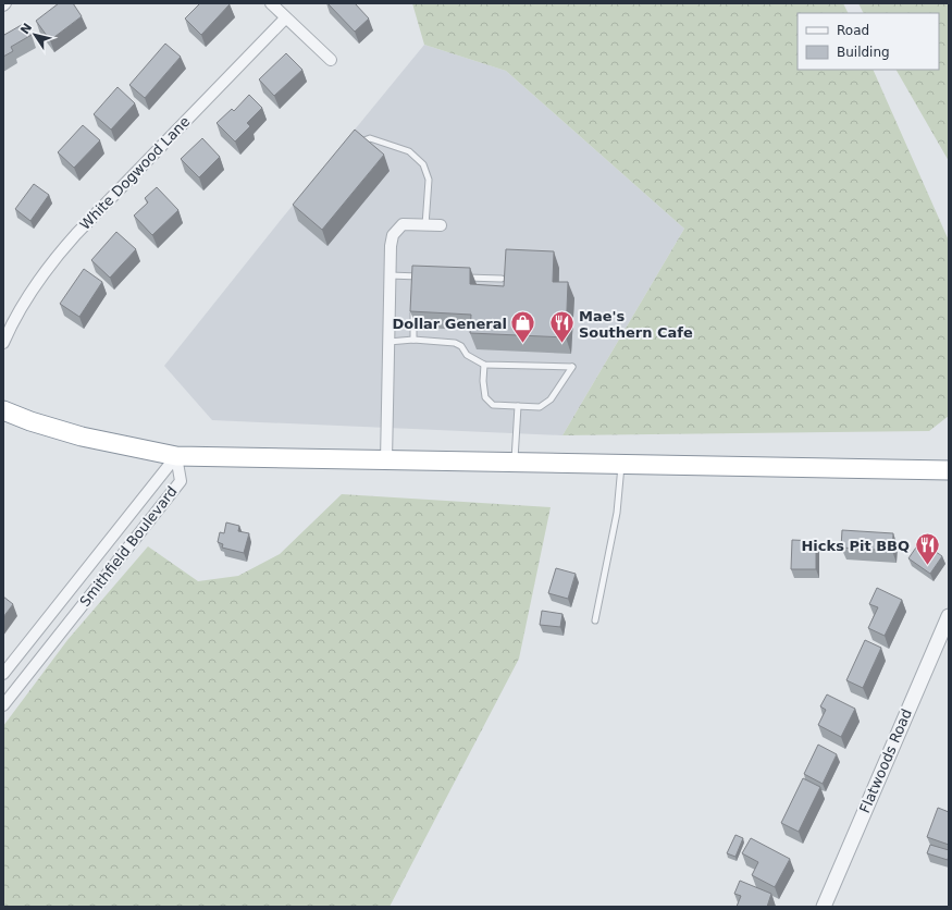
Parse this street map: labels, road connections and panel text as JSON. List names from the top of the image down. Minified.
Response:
{"streets":{"street":["White Dogwood Lane","Smithfield Boulevard","Flatwoods Road"]},"places":{"shop":["Dollar General"],"restaurant":["Mae's Southern Cafe","Hicks Pit BBQ"]},"legend":["Road","Building"],"north":"top left"}
